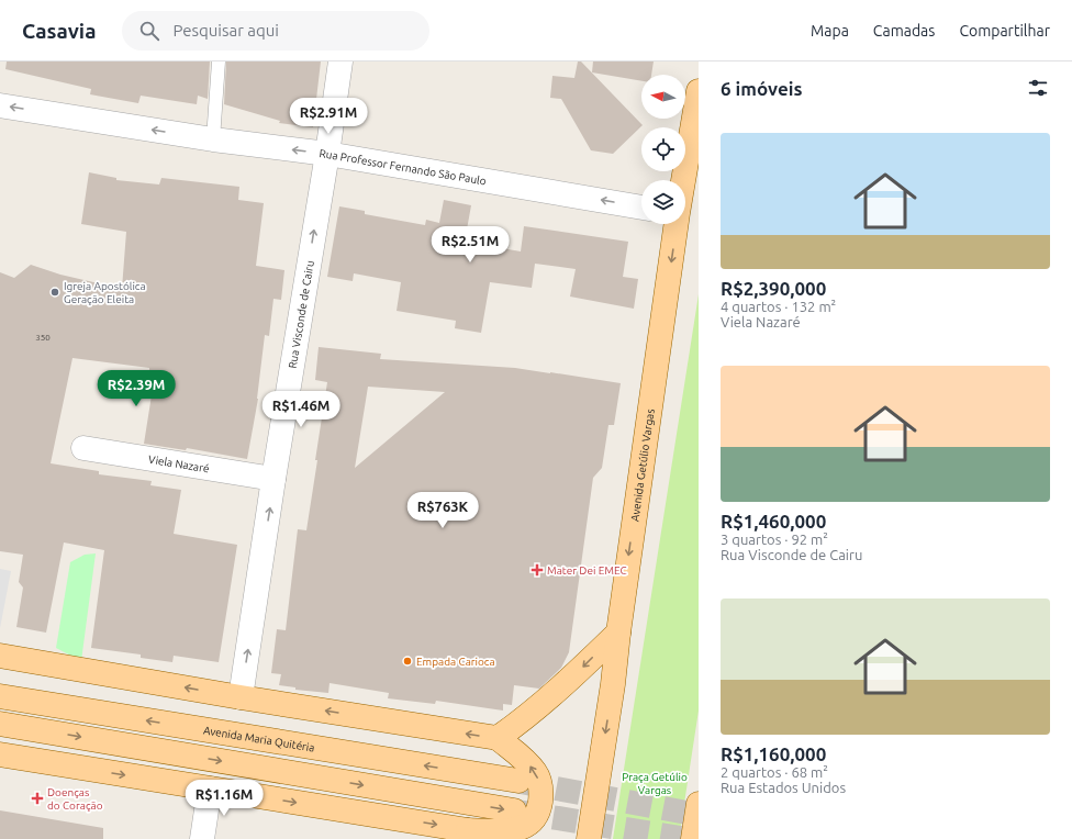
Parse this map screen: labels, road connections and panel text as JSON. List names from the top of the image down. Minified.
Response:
{"streets":{"main road":["Avenida Getúlio Vargas","Avenida Maria Quitéria"],"street":["Rua Professor Fernando São Paulo","Rua Visconde de Cairu","Viela Nazaré"]},"crossings":[["Rua Professor Fernando São Paulo","Rua Visconde de Cairu"],["Rua Visconde de Cairu","Viela Nazaré"]],"one_way":["Rua Professor Fernando São Paulo","Rua Visconde de Cairu","Avenida Getúlio Vargas"],"parks":["Praça Getúlio Vargas"],"places":{"other":["Igreja Apostólica Geração Eleita","Empada Carioca"],"health":["Mater Dei EMEC","Doenças do Coração"]},"house_numbers":["350"],"north":"left","page":{"header":"Casavia","search":"Pesquisar aqui","nav":["Mapa","Camadas","Compartilhar"],"heading":"6 imóveis","price":["R$2.91M","R$2.51M","R$2.39M","R$1.46M","R$763K","R$1.16M"],"list":[{"name":"R$2,390,000","note":"4 quartos · 132 m² · Viela Nazaré"},{"name":"R$1,460,000","note":"3 quartos · 92 m² · Rua Visconde de Cairu"},{"name":"R$1,160,000","note":"2 quartos · 68 m² · Rua Estados Unidos"}]}}
